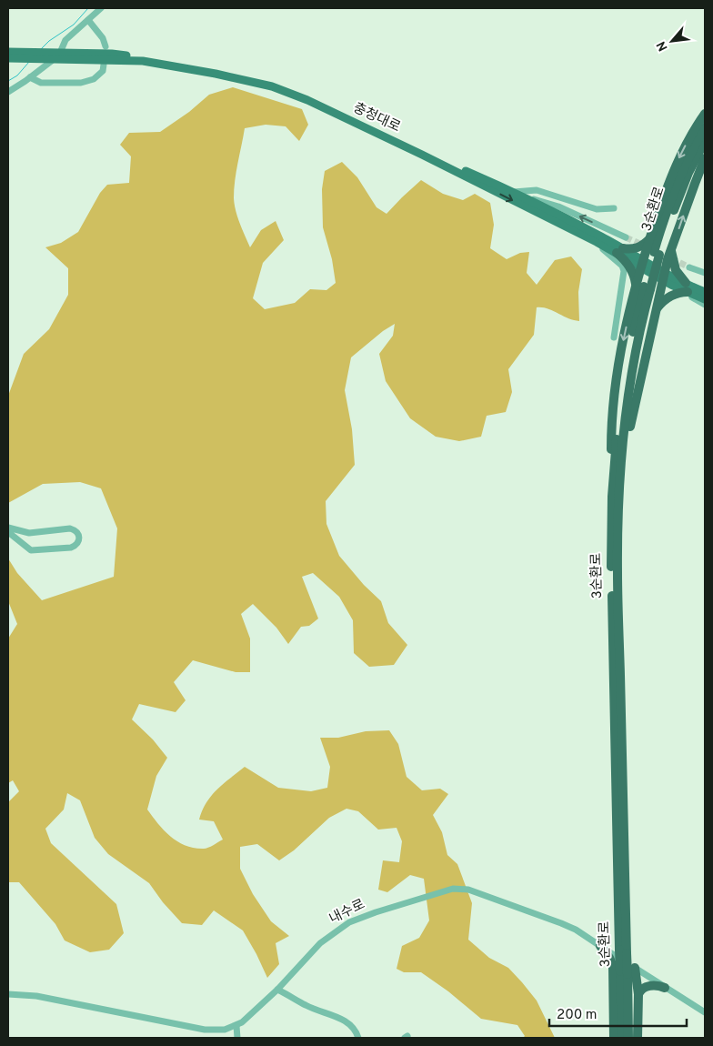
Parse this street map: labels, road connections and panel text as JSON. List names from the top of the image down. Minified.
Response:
{"streets":{"highway":["3순환로"],"main road":["충청대로"],"street":["내수로"]},"crossings":[["3순환로","내수로"]],"scale_bar":"200 m","north":"bottom left"}
